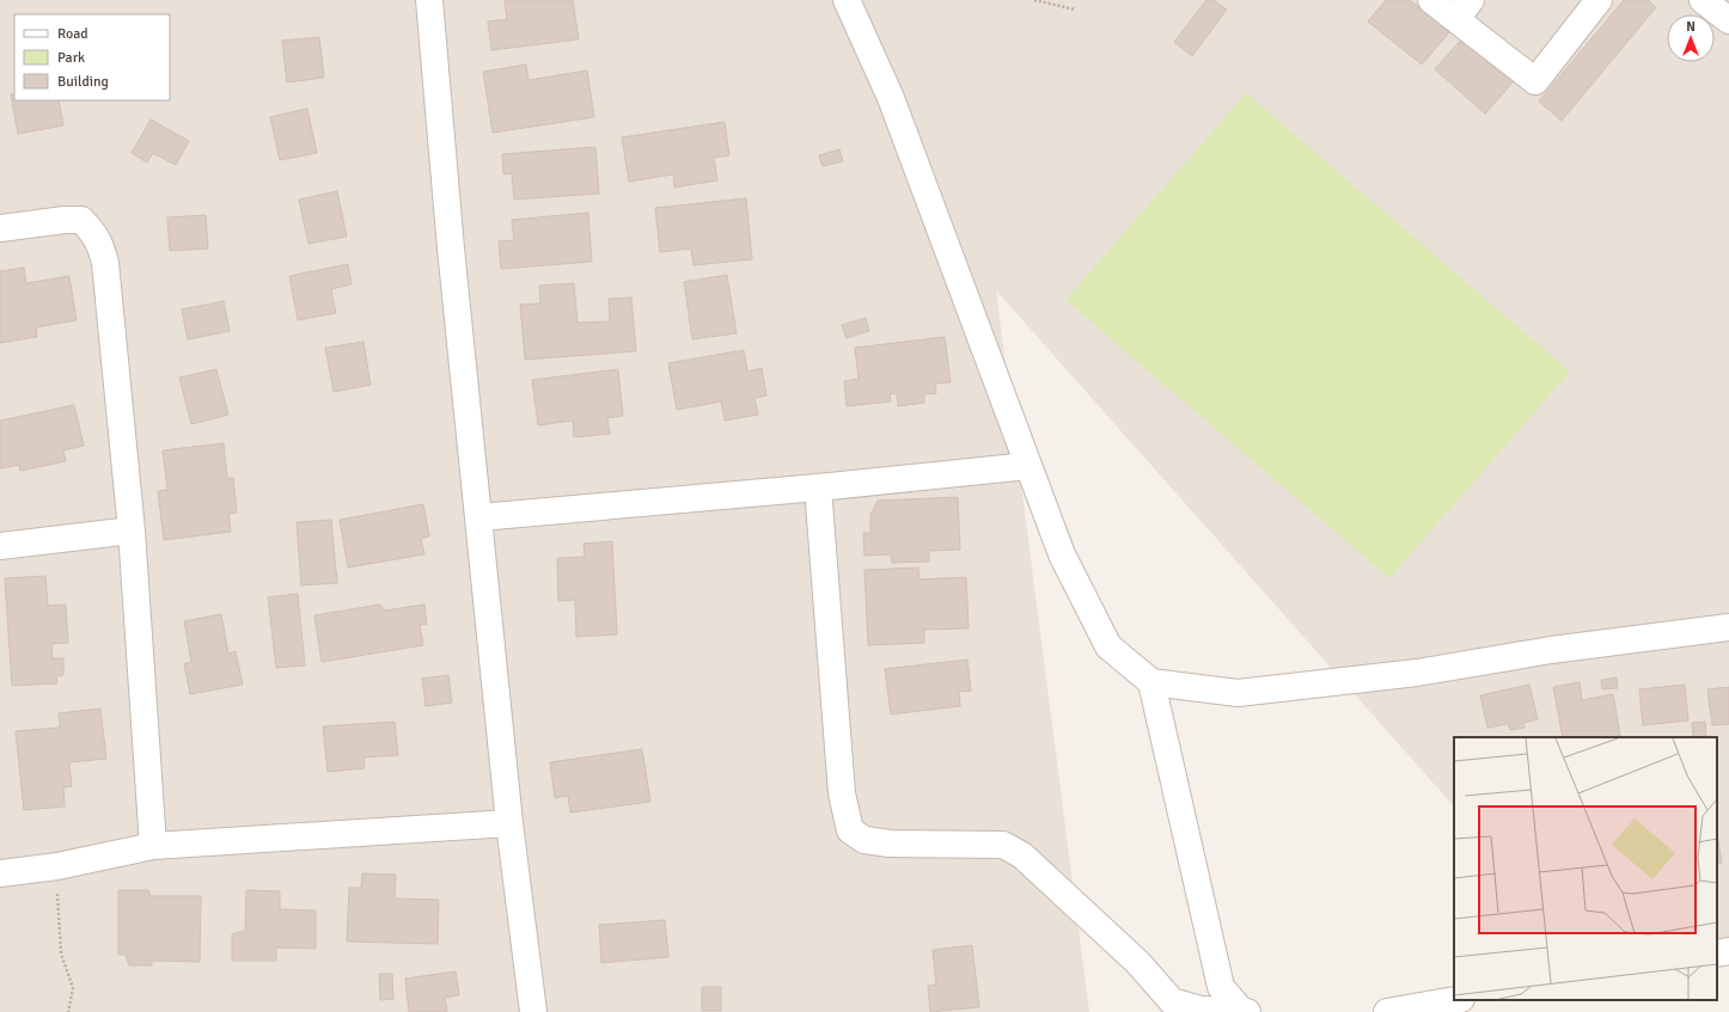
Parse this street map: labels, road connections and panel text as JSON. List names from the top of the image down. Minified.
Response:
{"legend":["Road","Park","Building"],"north":"top"}
